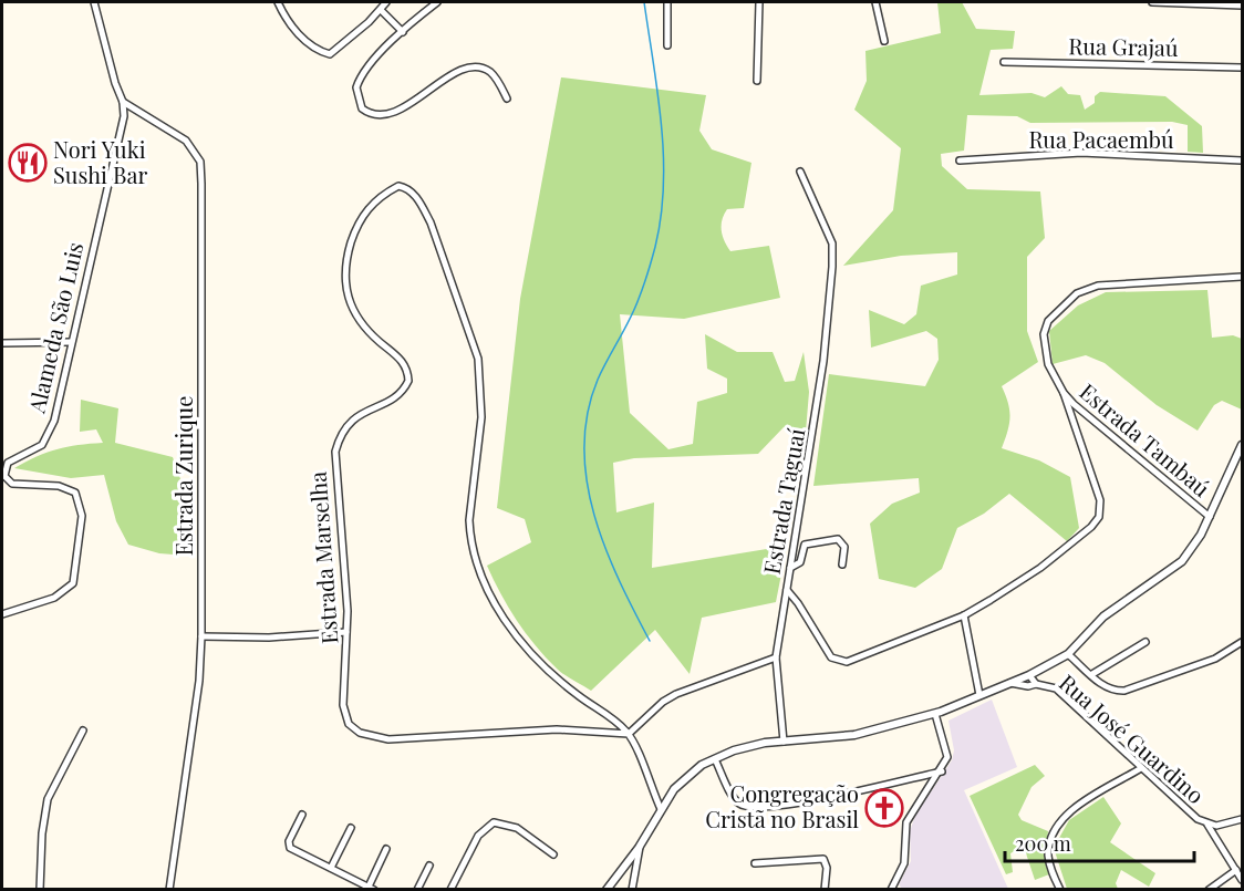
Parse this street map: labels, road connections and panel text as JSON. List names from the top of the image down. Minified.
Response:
{"streets":{"street":["Rua Grajaú","Rua Pacaembú","Alameda São Luis","Estrada Tambaú","Estrada Zurique","Estrada Taguaí","Estrada Marselha","Rua José Guardino"]},"crossings":[["Alameda São Luis","Estrada Zurique"]],"places":{"restaurant":["Nori Yuki Sushi Bar"],"church":["Congregação Cristã no Brasil"]},"scale_bar":"200 m"}
